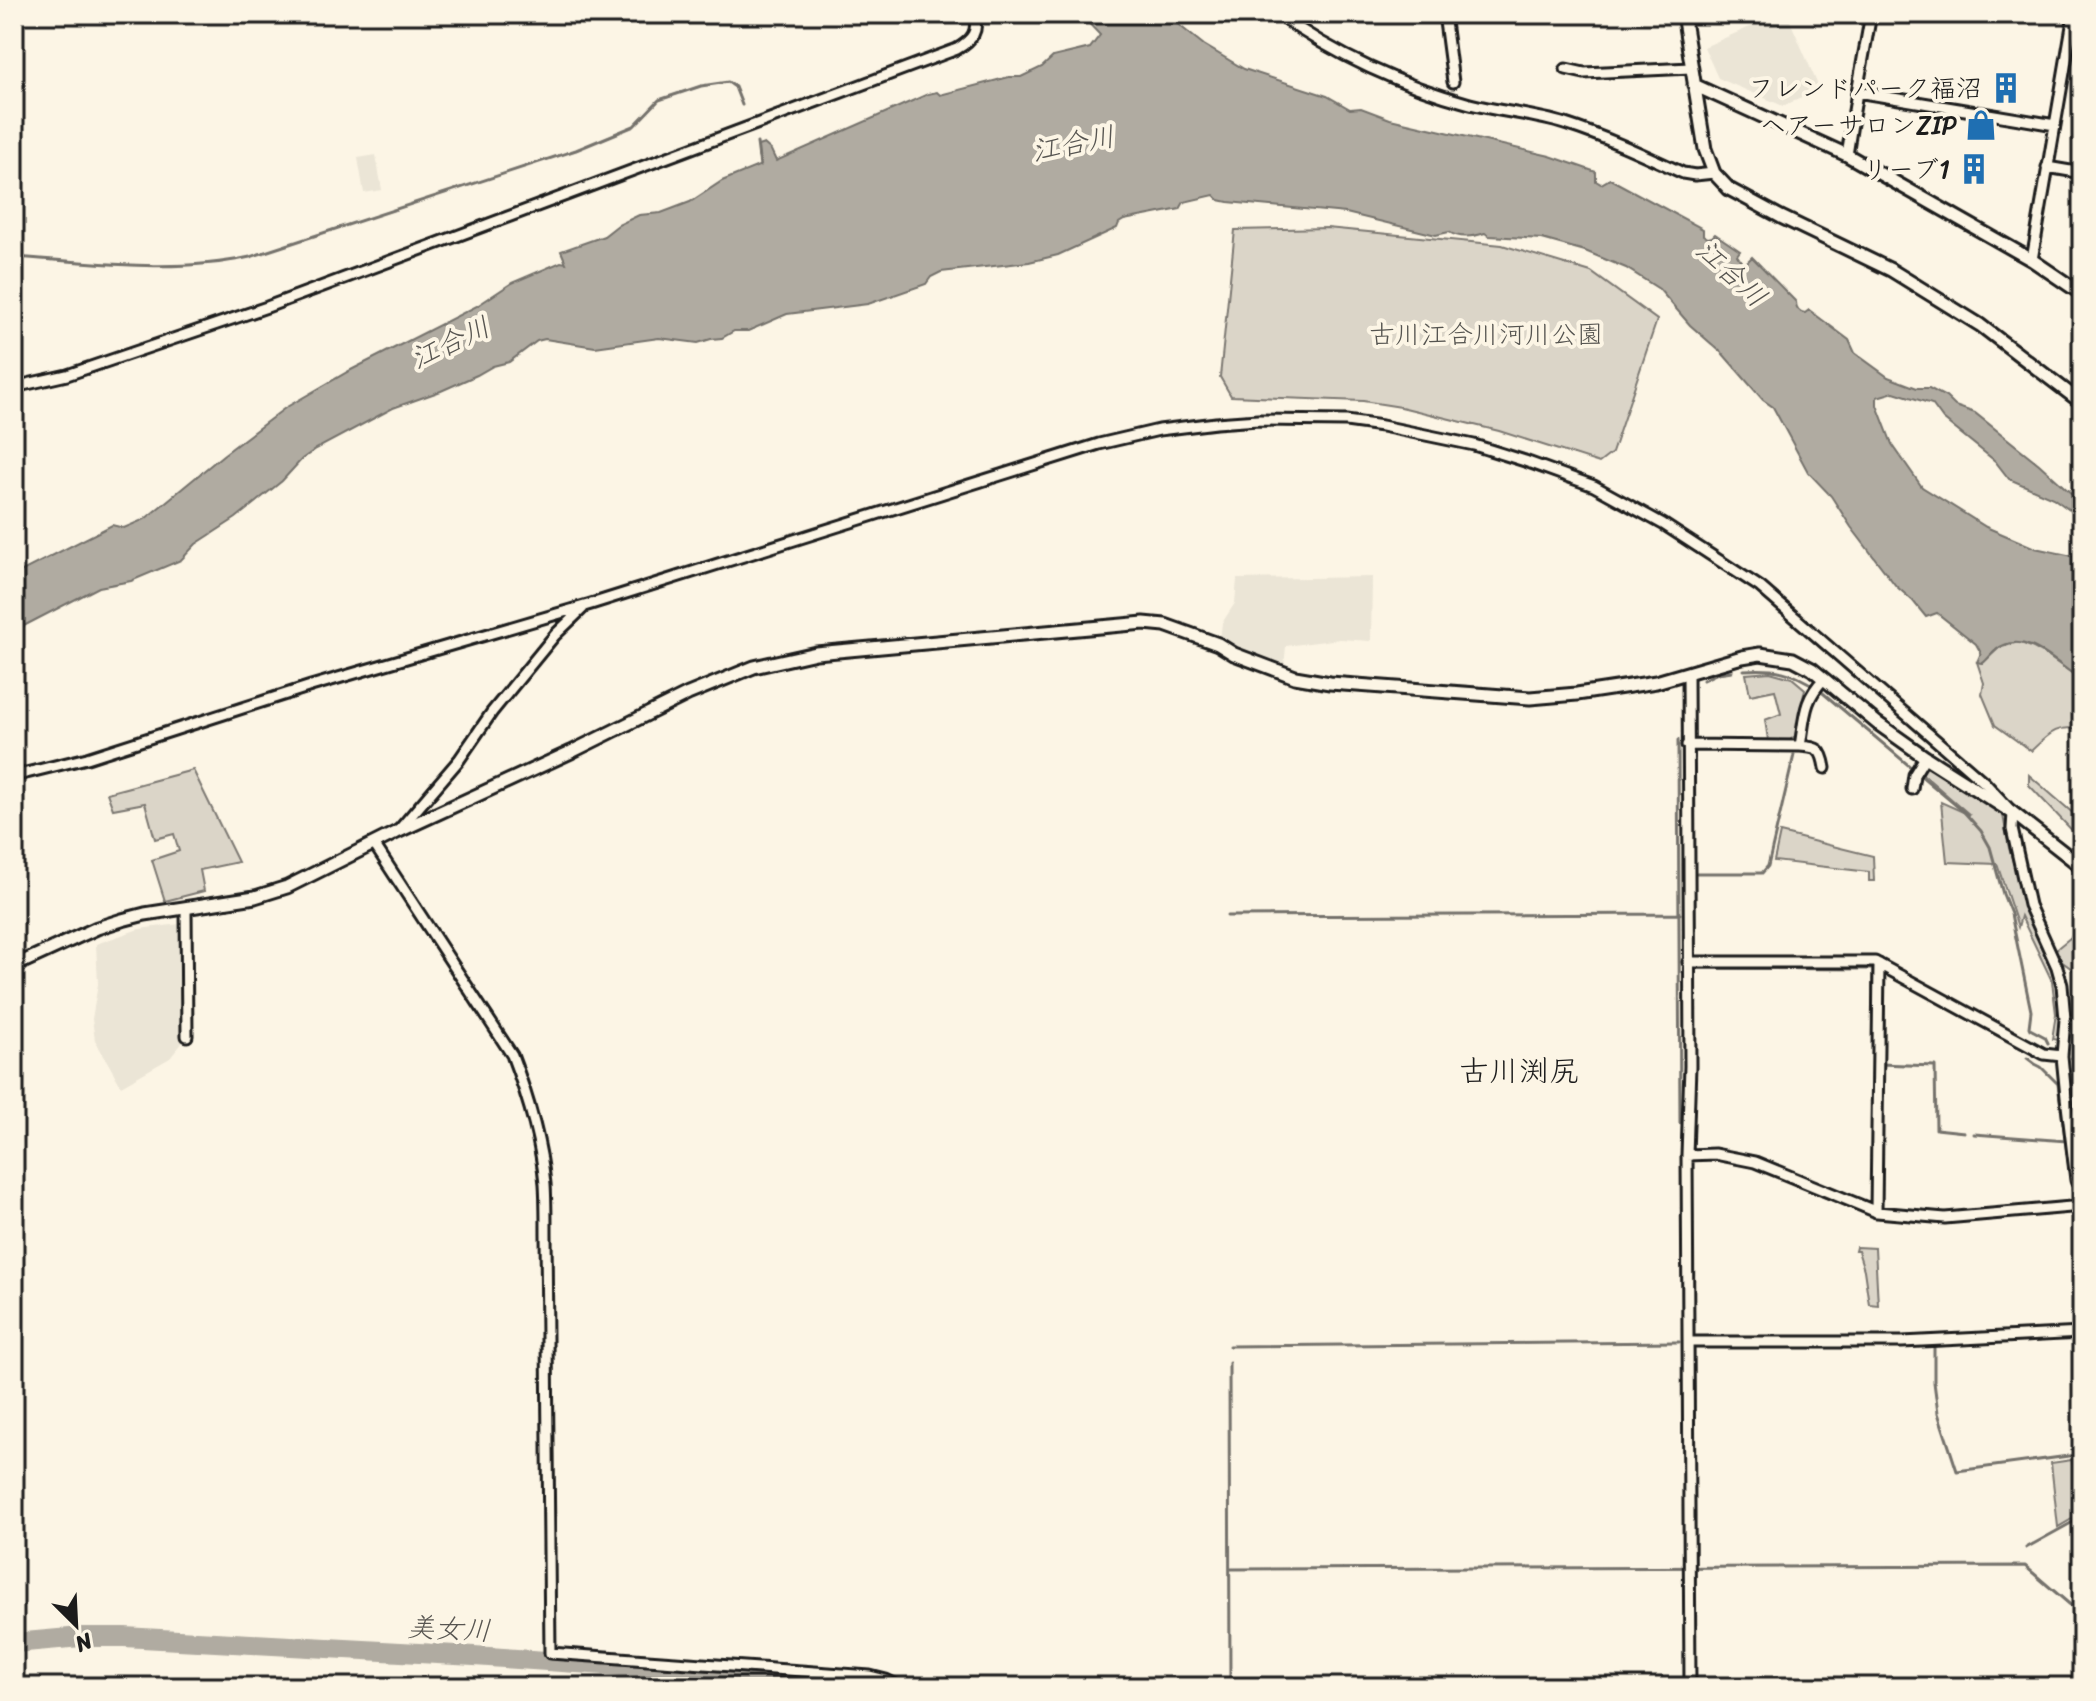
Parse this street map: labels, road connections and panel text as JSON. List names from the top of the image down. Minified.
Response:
{"districts":["古川渕尻"],"water":["江合川","美女川"],"parks":["古川江合川河川公園"],"places":{"building":["フレンドパーク福沼","リーブ1"],"shop":["ヘアーサロンZIP"]},"north":"bottom right"}
